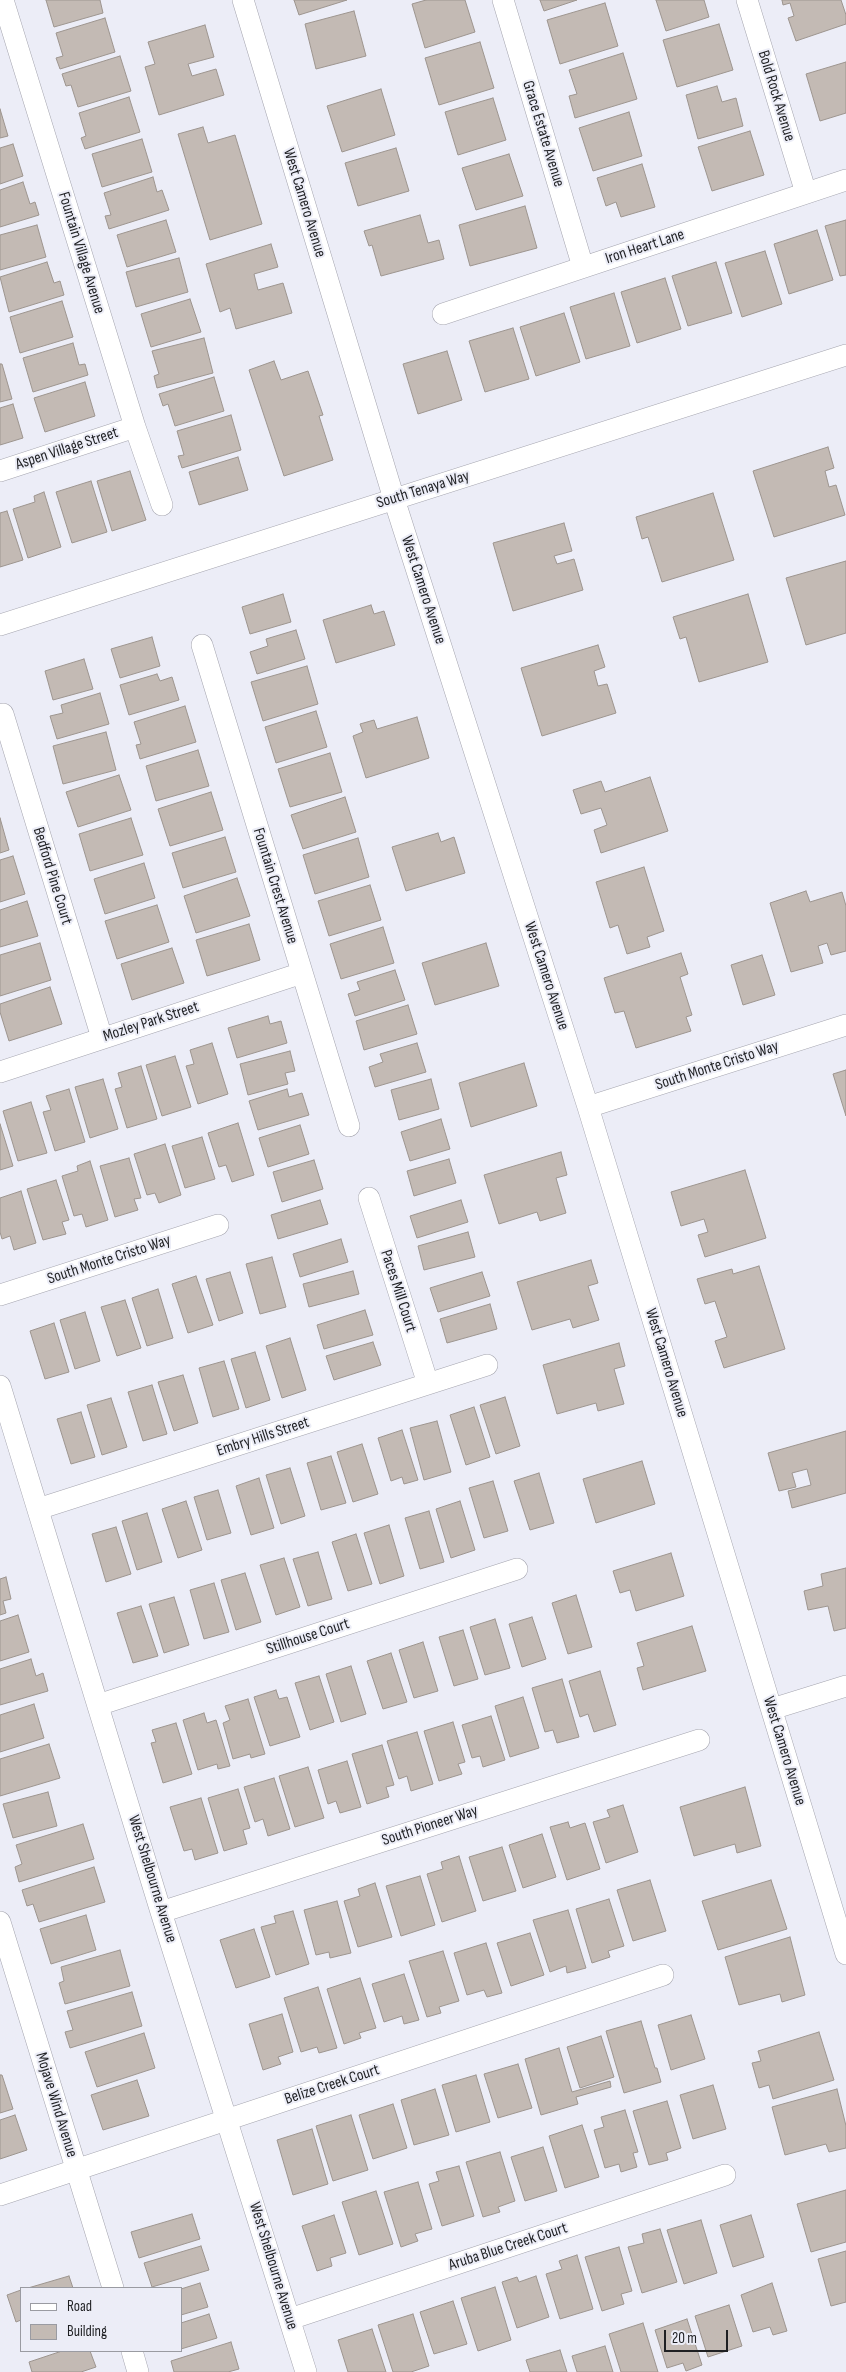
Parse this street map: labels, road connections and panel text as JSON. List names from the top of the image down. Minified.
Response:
{"streets":{"street":["Bold Rock Avenue","Grace Estate Avenue","West Camero Avenue","Iron Heart Lane","Fountain Village Avenue","Aspen Village Street","South Tenaya Way","Bedford Pine Court","Fountain Crest Avenue","Mozley Park Street","South Monte Cristo Way","Paces Mill Court","Embry Hills Street","Stillhouse Court","South Pioneer Way","West Shelbourne Avenue","Belize Creek Court","Mojave Wind Avenue","Aruba Blue Creek Court"]},"crossings":[["Bold Rock Avenue","Iron Heart Lane"],["Grace Estate Avenue","Iron Heart Lane"],["West Camero Avenue","South Tenaya Way"],["West Camero Avenue","South Monte Cristo Way"],["Fountain Village Avenue","Aspen Village Street"],["Bedford Pine Court","Mozley Park Street"],["Fountain Crest Avenue","Mozley Park Street"],["Paces Mill Court","Embry Hills Street"],["Embry Hills Street","West Shelbourne Avenue"],["Stillhouse Court","West Shelbourne Avenue"],["South Pioneer Way","West Shelbourne Avenue"],["West Shelbourne Avenue","Belize Creek Court"],["West Shelbourne Avenue","Aruba Blue Creek Court"],["Belize Creek Court","Mojave Wind Avenue"]],"legend":["Road","Building"],"scale_bar":"20 m"}
